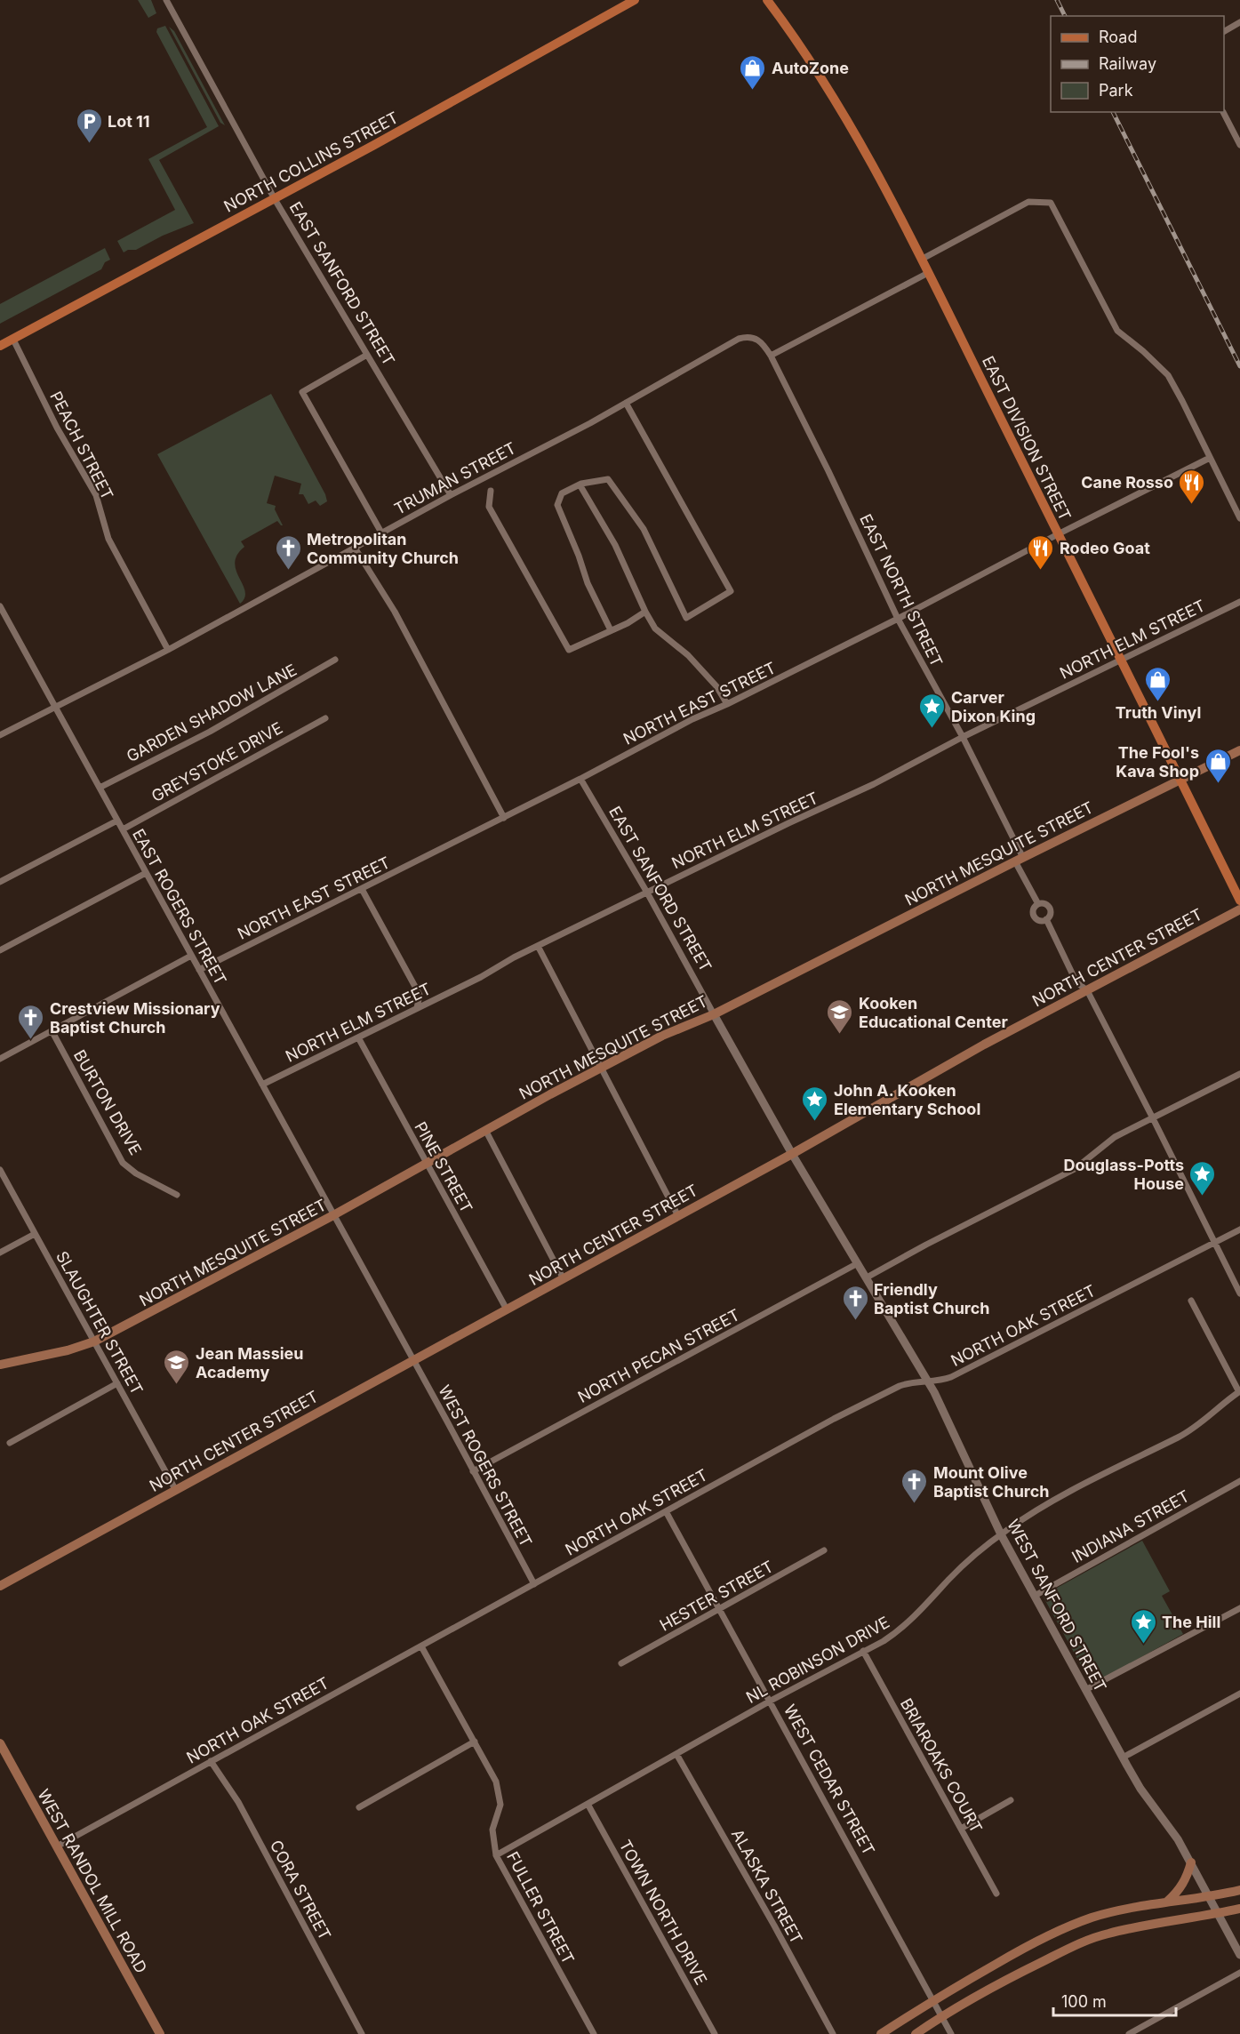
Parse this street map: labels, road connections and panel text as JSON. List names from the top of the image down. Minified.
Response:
{"streets":{"main road":["NORTH COLLINS STREET","EAST DIVISION STREET","NORTH MESQUITE STREET","NORTH CENTER STREET","WEST RANDOL MILL ROAD"],"street":["EAST SANFORD STREET","PEACH STREET","TRUMAN STREET","EAST NORTH STREET","NORTH ELM STREET","NORTH EAST STREET","GARDEN SHADOW LANE","GREYSTOKE DRIVE","EAST ROGERS STREET","BURTON DRIVE","PINE STREET","SLAUGHTER STREET","NORTH OAK STREET","NORTH PECAN STREET","WEST ROGERS STREET","INDIANA STREET","HESTER STREET","WEST SANFORD STREET","NL ROBINSON DRIVE","BRIAROAKS COURT","WEST CEDAR STREET","ALASKA STREET","CORA STREET","FULLER STREET","TOWN NORTH DRIVE"]},"crossings":[["NORTH COLLINS STREET","EAST SANFORD STREET"],["NORTH COLLINS STREET","PEACH STREET"],["EAST SANFORD STREET","TRUMAN STREET"],["EAST SANFORD STREET","NORTH ELM STREET"],["EAST SANFORD STREET","NORTH EAST STREET"],["EAST SANFORD STREET","NORTH MESQUITE STREET"],["EAST SANFORD STREET","NORTH CENTER STREET"],["EAST SANFORD STREET","WEST SANFORD STREET"],["EAST DIVISION STREET","NORTH ELM STREET"],["EAST DIVISION STREET","NORTH EAST STREET"],["EAST DIVISION STREET","NORTH MESQUITE STREET"],["PEACH STREET","TRUMAN STREET"],["TRUMAN STREET","EAST NORTH STREET"],["TRUMAN STREET","EAST ROGERS STREET"],["EAST NORTH STREET","NORTH ELM STREET"],["EAST NORTH STREET","NORTH EAST STREET"],["EAST NORTH STREET","NORTH MESQUITE STREET"],["NORTH ELM STREET","EAST ROGERS STREET"],["NORTH ELM STREET","PINE STREET"],["NORTH EAST STREET","EAST ROGERS STREET"],["GARDEN SHADOW LANE","EAST ROGERS STREET"],["GREYSTOKE DRIVE","EAST ROGERS STREET"],["NORTH MESQUITE STREET","EAST ROGERS STREET"],["NORTH MESQUITE STREET","PINE STREET"],["NORTH MESQUITE STREET","SLAUGHTER STREET"],["EAST ROGERS STREET","NORTH CENTER STREET"],["EAST ROGERS STREET","WEST ROGERS STREET"],["NORTH CENTER STREET","PINE STREET"],["NORTH CENTER STREET","SLAUGHTER STREET"],["NORTH CENTER STREET","WEST ROGERS STREET"],["NORTH CENTER STREET","WEST SANFORD STREET"],["NORTH OAK STREET","WEST ROGERS STREET"],["NORTH OAK STREET","WEST SANFORD STREET"],["NORTH OAK STREET","WEST CEDAR STREET"],["NORTH OAK STREET","WEST RANDOL MILL ROAD"],["NORTH OAK STREET","CORA STREET"],["NORTH OAK STREET","FULLER STREET"],["NORTH PECAN STREET","WEST ROGERS STREET"],["NORTH PECAN STREET","WEST SANFORD STREET"],["INDIANA STREET","WEST SANFORD STREET"],["HESTER STREET","WEST CEDAR STREET"],["WEST SANFORD STREET","NL ROBINSON DRIVE"],["NL ROBINSON DRIVE","BRIAROAKS COURT"],["NL ROBINSON DRIVE","WEST CEDAR STREET"],["NL ROBINSON DRIVE","ALASKA STREET"],["NL ROBINSON DRIVE","FULLER STREET"],["NL ROBINSON DRIVE","TOWN NORTH DRIVE"]],"places":{"shop":["AutoZone","Truth Vinyl","The Fool's Kava Shop"],"parking":["Lot 11"],"restaurant":["Cane Rosso","Rodeo Goat"],"church":["Metropolitan Community Church","Crestview Missionary Baptist Church","Friendly Baptist Church","Mount Olive Baptist Church"],"place":["Carver Dixon King","John A. Kooken Elementary School","Douglass-Potts House","The Hill"],"school or university":["Kooken Educational Center","Jean Massieu Academy"]},"legend":["Road","Railway","Park"],"scale_bar":"100 m"}
